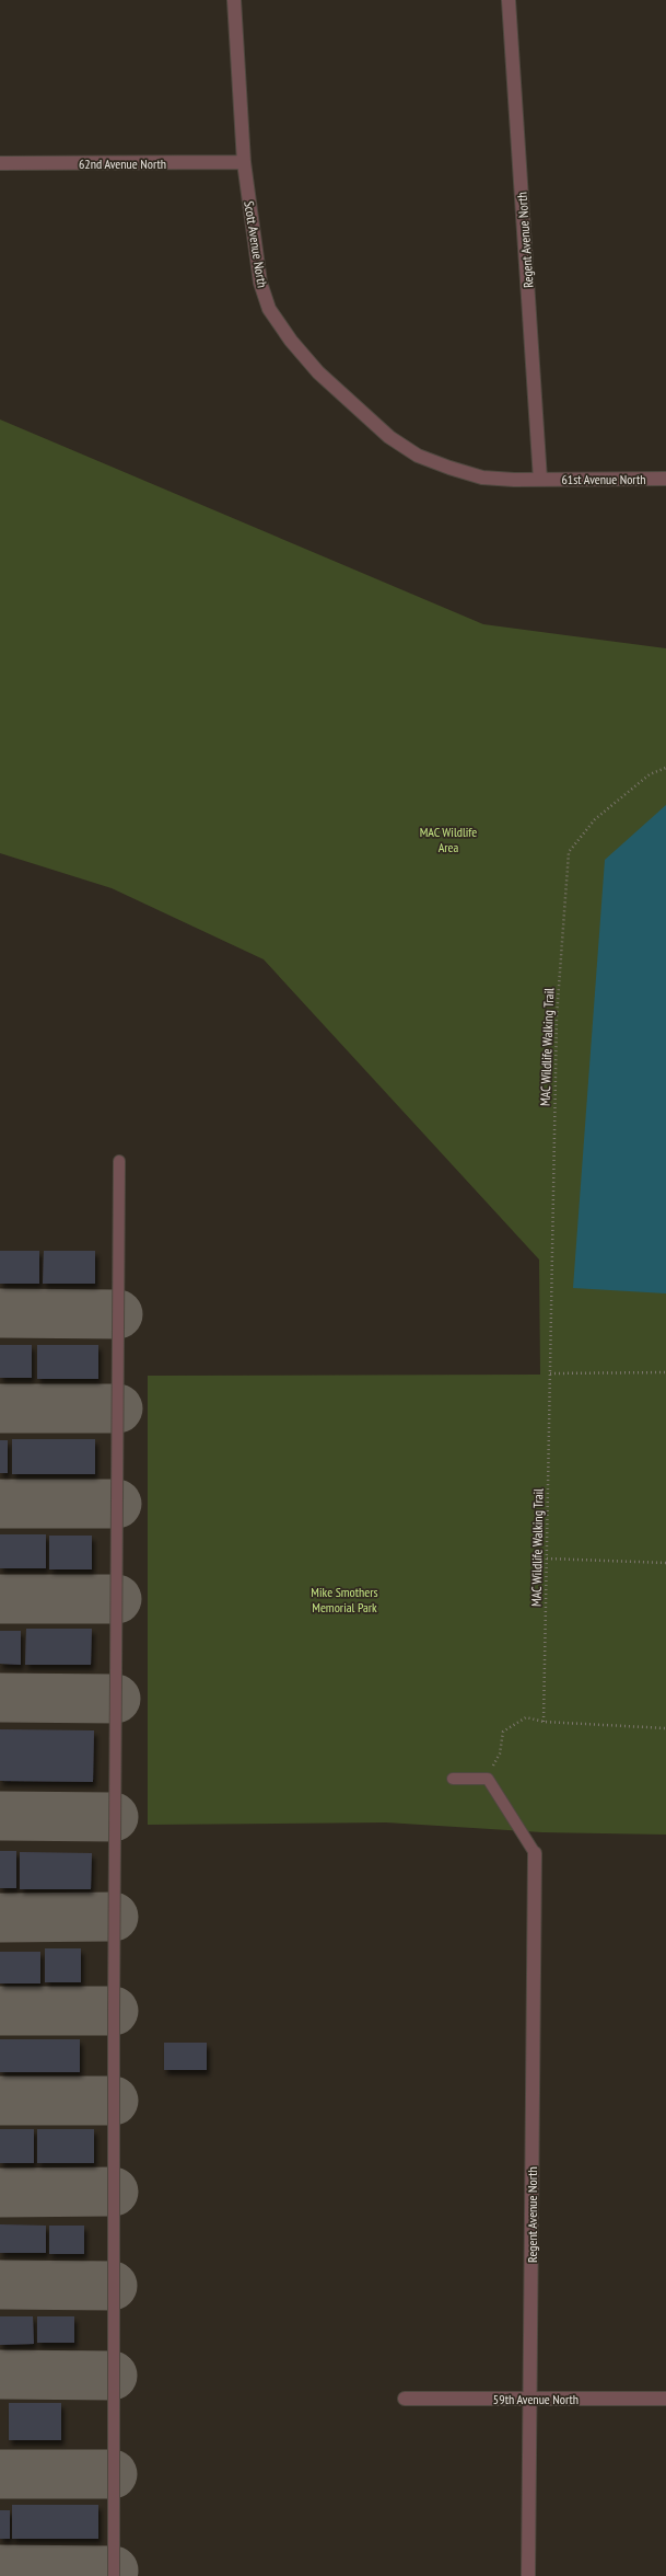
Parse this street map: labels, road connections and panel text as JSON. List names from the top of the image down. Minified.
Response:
{"streets":{"street":["62nd Avenue North","Regent Avenue North","Scott Avenue North","61st Avenue North","59th Avenue North"],"path":["MAC Wildlife Walking Trail"]},"crossings":[["62nd Avenue North","Scott Avenue North"],["Regent Avenue North","Scott Avenue North"],["Regent Avenue North","61st Avenue North"],["Regent Avenue North","59th Avenue North"],["Scott Avenue North","61st Avenue North"]],"parks":["MAC Wildlife Area","Mike Smothers Memorial Park"]}
